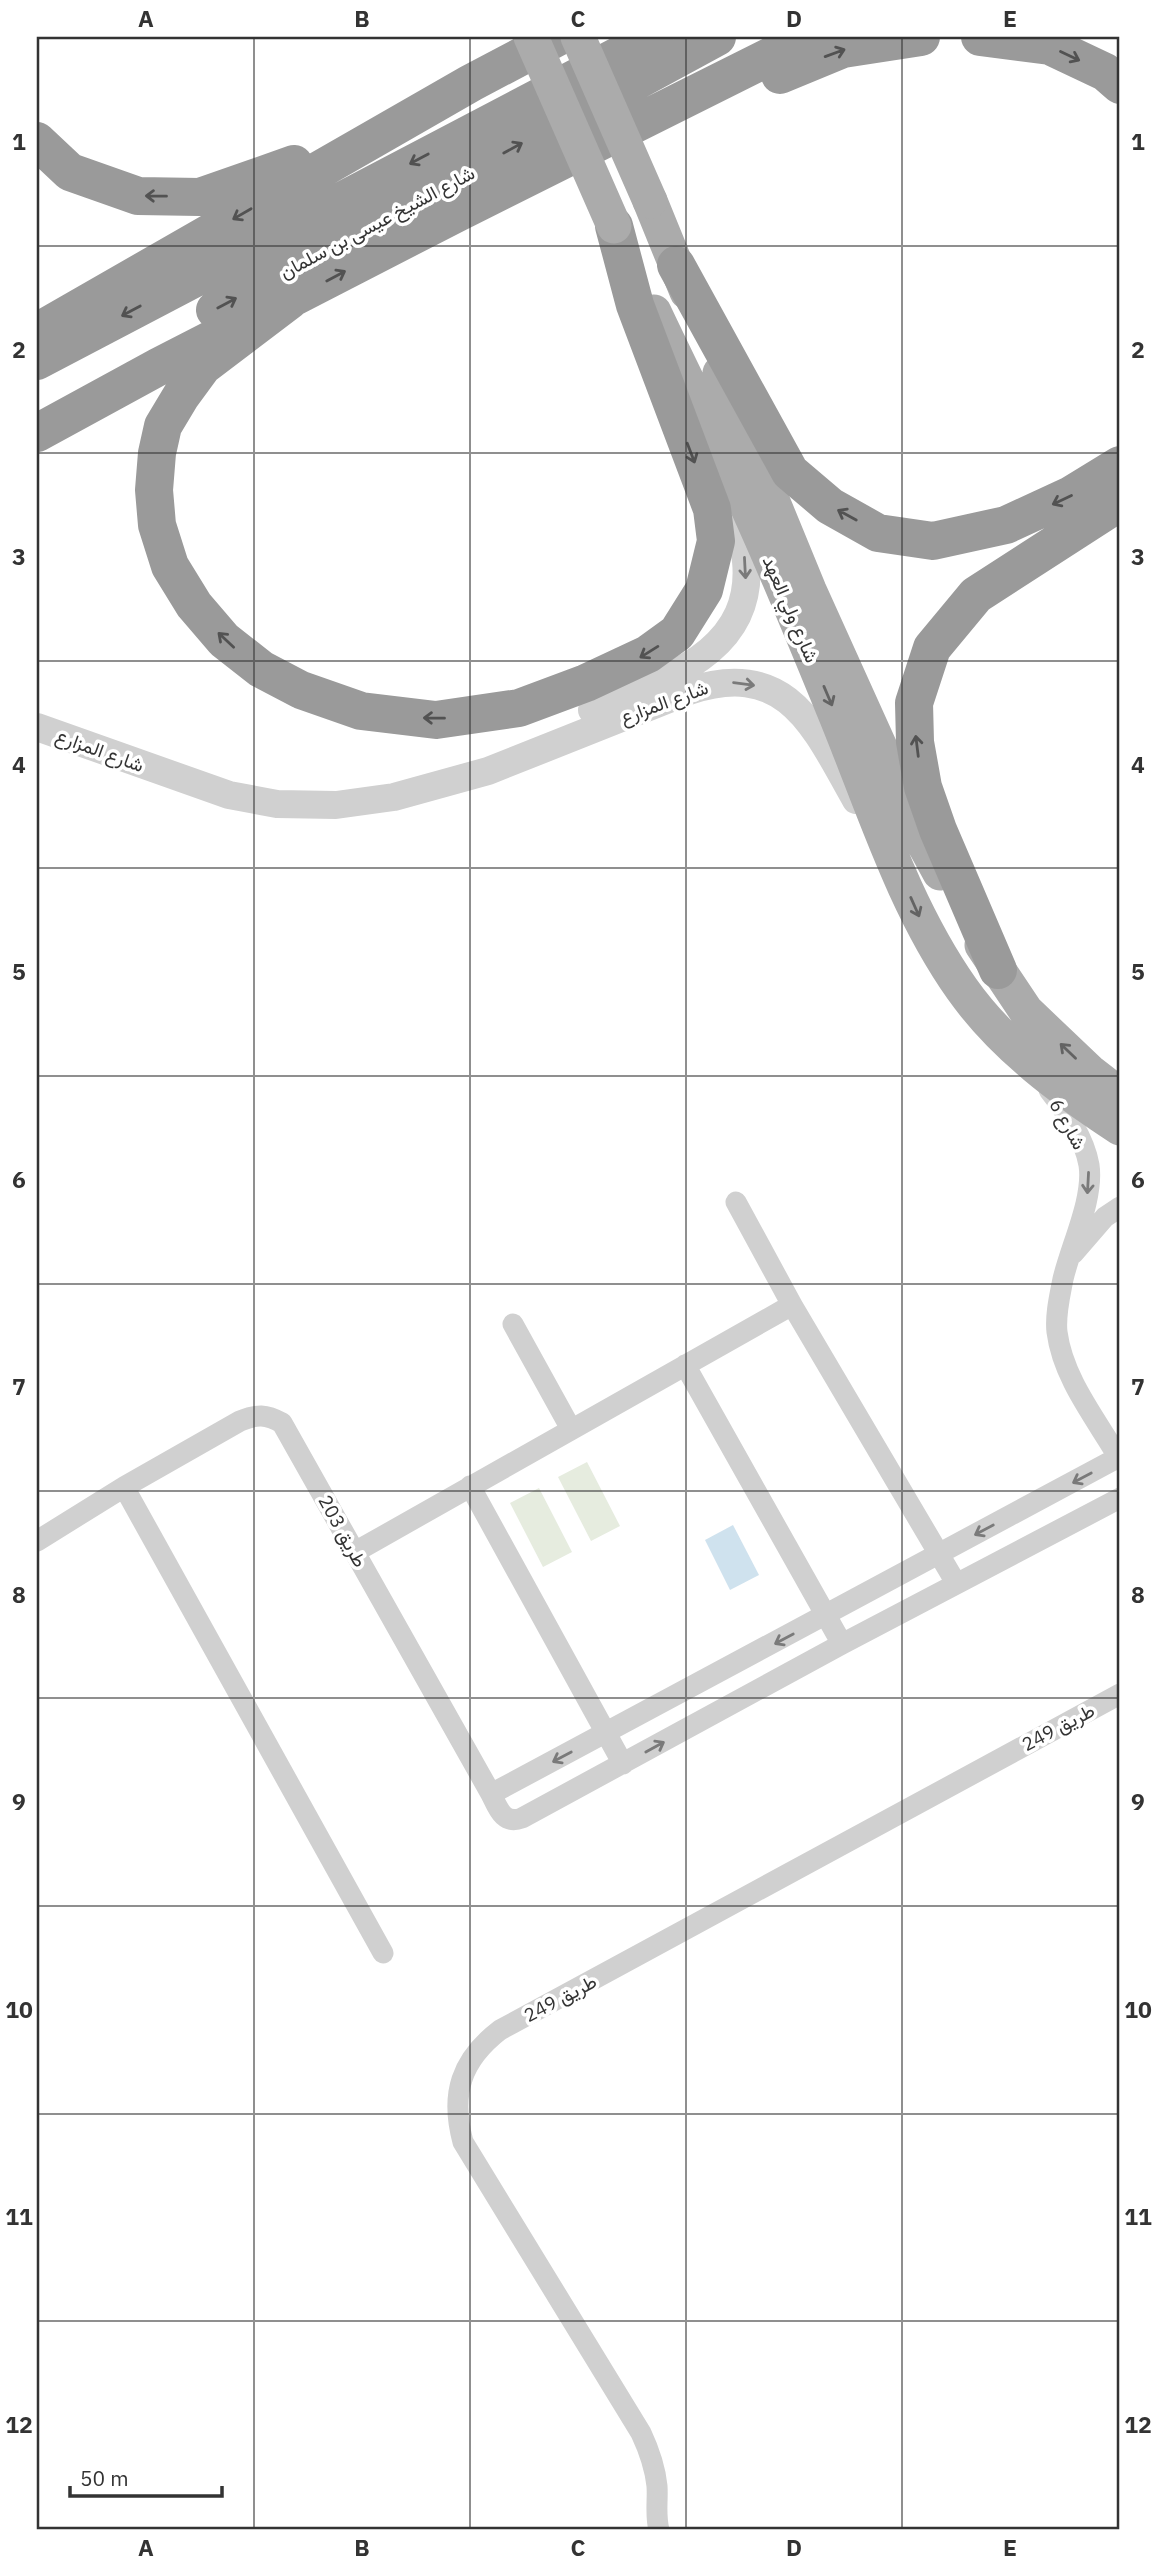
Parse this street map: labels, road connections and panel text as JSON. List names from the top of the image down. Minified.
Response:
{"streets":{"highway":["شارع الشيخ عيسى بن سلمان"],"main road":["شارع ولي العهد"],"street":["شارع المزارع","شارع 6","طريق 203","طريق 249"]},"crossings":[["شارع ولي العهد","شارع المزارع"],["شارع ولي العهد","شارع 6"]],"one_way":["شارع 6"],"scale_bar":"50 m","grid":{"columns":["A","B","C","D","E"],"rows":["1","2","3","4","5","6","7","8","9","10","11","12"]}}
